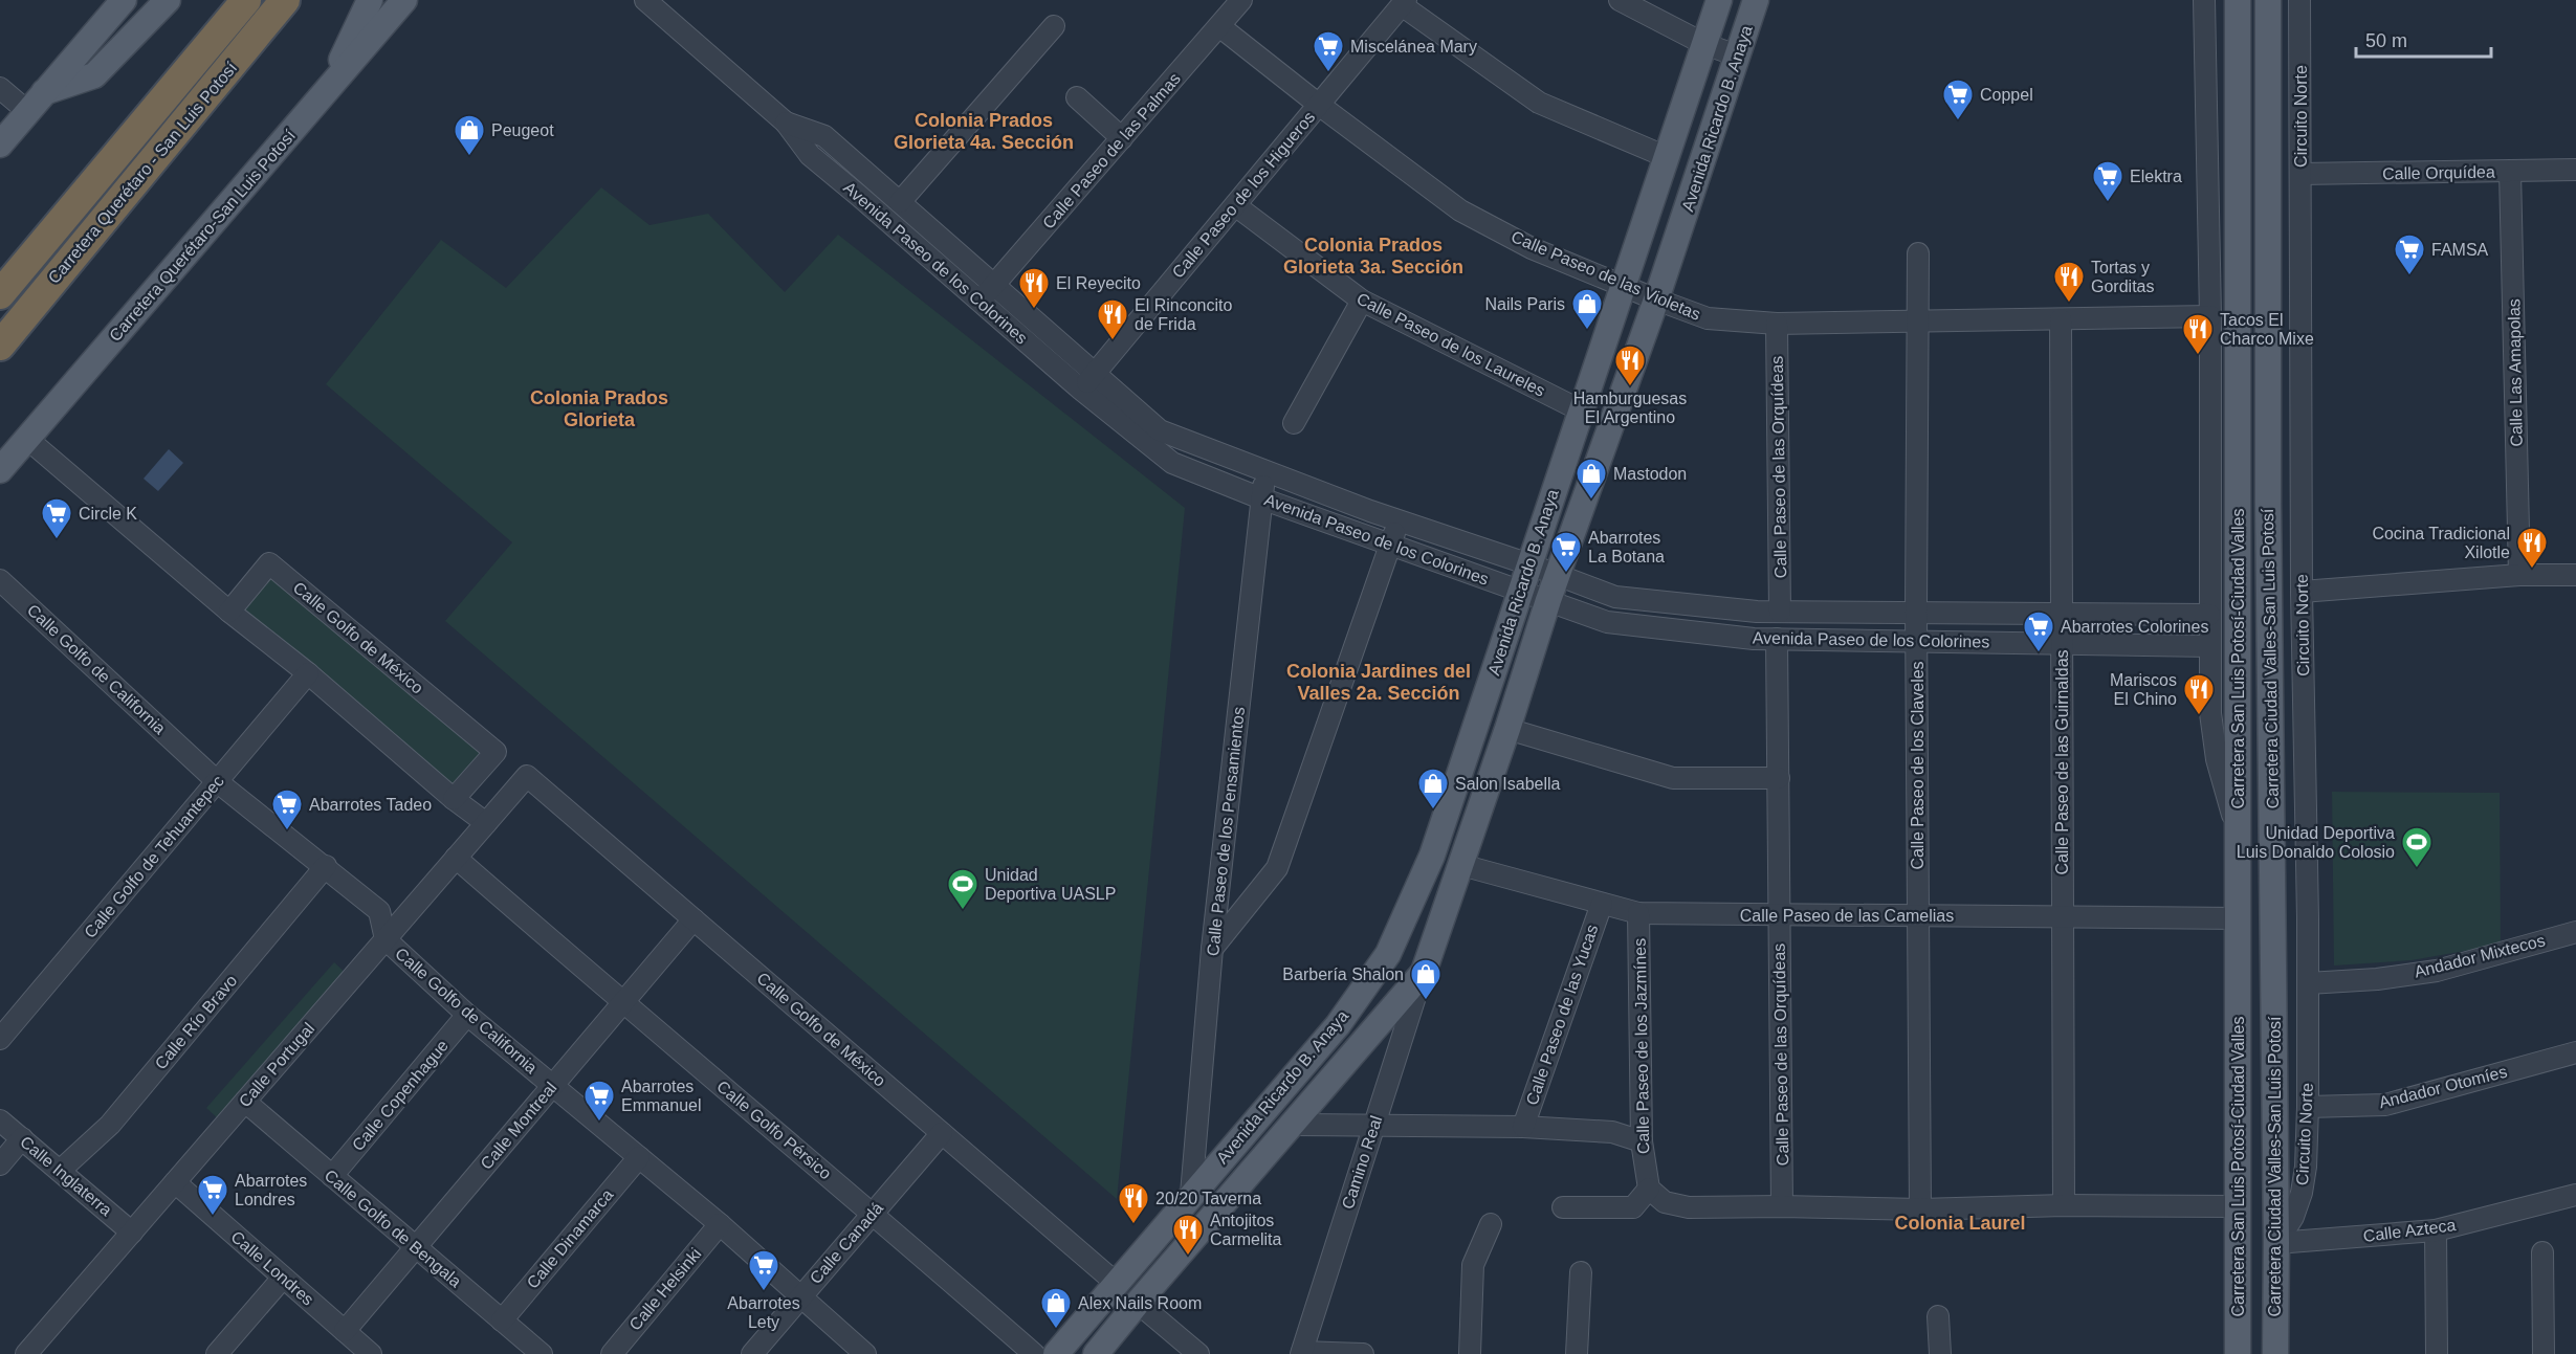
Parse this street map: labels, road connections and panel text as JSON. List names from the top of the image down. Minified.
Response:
{"streets":{"highway":["Carretera Querétaro - San Luis Potosí"],"main road":["Avenida Ricardo B. Anaya","Carretera Querétaro-San Luis Potosí","Carretera San Luis Potosí-Ciudad Valles","Carretera Ciudad Valles-San Luis Potosí"],"street":["Circuito Norte","Calle Paseo de las Palmas","Calle Orquídea","Calle Paseo de los Higueros","Avenida Paseo de los Colorines","Calle Paseo de las Violetas","Calle Paseo de los Laureles","Calle Las Amapolas","Calle Paseo de las Orquídeas","Calle Golfo de México","Calle Golfo de California","Calle Paseo de las Guirnaldas","Calle Paseo de los Claveles","Calle Paseo de los Pensamientos","Calle Golfo de Tehuantepec","Calle Paseo de las Camelias","Andador Mixtecos","Calle Paseo de las Yucas","Calle Río Bravo","Calle Paseo de los Jazmínes","Calle Portugal","Andador Otomíes","Calle Copenhague","Calle Montreal","Calle Golfo Pérsico","Camino Real","Calle Inglaterra","Calle Golfo de Bengala","Calle Azteca","Calle Dinamarca","Calle Canadá","Calle Londres","Calle Helsinki"]},"crossings":[["Circuito Norte","Calle Orquídea"],["Circuito Norte","Carretera Ciudad Valles-San Luis Potosí"],["Circuito Norte","Andador Mixtecos"],["Circuito Norte","Andador Otomíes"],["Circuito Norte","Calle Azteca"],["Avenida Ricardo B. Anaya","Avenida Paseo de los Colorines"],["Avenida Ricardo B. Anaya","Calle Paseo de las Violetas"],["Avenida Ricardo B. Anaya","Calle Paseo de los Laureles"],["Avenida Ricardo B. Anaya","Calle Golfo de México"],["Avenida Ricardo B. Anaya","Calle Paseo de los Pensamientos"],["Avenida Ricardo B. Anaya","Calle Paseo de las Camelias"],["Avenida Ricardo B. Anaya","Camino Real"],["Calle Paseo de las Palmas","Avenida Paseo de los Colorines"],["Calle Paseo de las Palmas","Calle Paseo de las Violetas"],["Calle Orquídea","Calle Las Amapolas"],["Calle Paseo de los Higueros","Avenida Paseo de los Colorines"],["Calle Paseo de los Higueros","Calle Paseo de las Violetas"],["Calle Paseo de los Higueros","Calle Paseo de los Laureles"],["Avenida Paseo de los Colorines","Calle Paseo de las Orquídeas"],["Avenida Paseo de los Colorines","Calle Paseo de las Guirnaldas"],["Avenida Paseo de los Colorines","Calle Paseo de los Claveles"],["Avenida Paseo de los Colorines","Calle Paseo de los Pensamientos"],["Calle Paseo de las Violetas","Calle Paseo de las Orquídeas"],["Calle Paseo de las Violetas","Calle Paseo de las Guirnaldas"],["Calle Paseo de las Violetas","Calle Paseo de los Claveles"],["Calle Paseo de las Orquídeas","Calle Paseo de las Camelias"],["Calle Golfo de México","Calle Portugal"],["Calle Golfo de México","Calle Montreal"],["Calle Golfo de México","Calle Canadá"],["Carretera San Luis Potosí-Ciudad Valles","Calle Paseo de las Camelias"],["Carretera Ciudad Valles-San Luis Potosí","Calle Azteca"],["Calle Golfo de California","Calle Golfo de Tehuantepec"],["Calle Golfo de California","Calle Río Bravo"],["Calle Golfo de California","Calle Portugal"],["Calle Golfo de California","Calle Copenhague"],["Calle Golfo de California","Calle Montreal"],["Calle Golfo de California","Calle Dinamarca"],["Calle Golfo de California","Calle Canadá"],["Calle Golfo de California","Calle Helsinki"],["Calle Paseo de las Guirnaldas","Calle Paseo de las Camelias"],["Calle Paseo de los Claveles","Calle Paseo de las Camelias"],["Calle Paseo de las Camelias","Calle Paseo de las Yucas"],["Calle Paseo de las Camelias","Calle Paseo de los Jazmínes"],["Calle Río Bravo","Calle Inglaterra"],["Calle Portugal","Calle Golfo Pérsico"],["Calle Portugal","Calle Inglaterra"],["Calle Portugal","Calle Golfo de Bengala"],["Calle Portugal","Calle Londres"],["Calle Copenhague","Calle Golfo de Bengala"],["Calle Montreal","Calle Golfo Pérsico"],["Calle Montreal","Calle Golfo de Bengala"],["Calle Montreal","Calle Londres"],["Calle Golfo Pérsico","Calle Canadá"],["Calle Golfo de Bengala","Calle Dinamarca"]],"districts":["Colonia Prados Glorieta 4a. Sección","Colonia Prados Glorieta 3a. Sección","Colonia Prados Glorieta","Colonia Jardines del Valles 2a. Sección","Colonia Laurel"],"places":{"supermarket":["Miscelánea Mary","Coppel","Elektra","FAMSA","Circle K","Abarrotes La Botana","Abarrotes Colorines","Abarrotes Tadeo","Abarrotes Emmanuel","Abarrotes Londres","Abarrotes Lety"],"shop":["Peugeot","Nails Paris","Mastodon","Salon Isabella","Barbería Shalon","Alex Nails Room"],"restaurant":["Tortas y Gorditas","El Reyecito","El Rinconcito de Frida","Tacos El Charco Mixe","Hamburguesas El Argentino","Cocina Tradicional Xilotle","Mariscos El Chino","20/20 Taverna","Antojitos Carmelita"],"sports":["Unidad Deportiva Luis Donaldo Colosio","Unidad Deportiva UASLP"]},"scale_bar":"50 m"}
